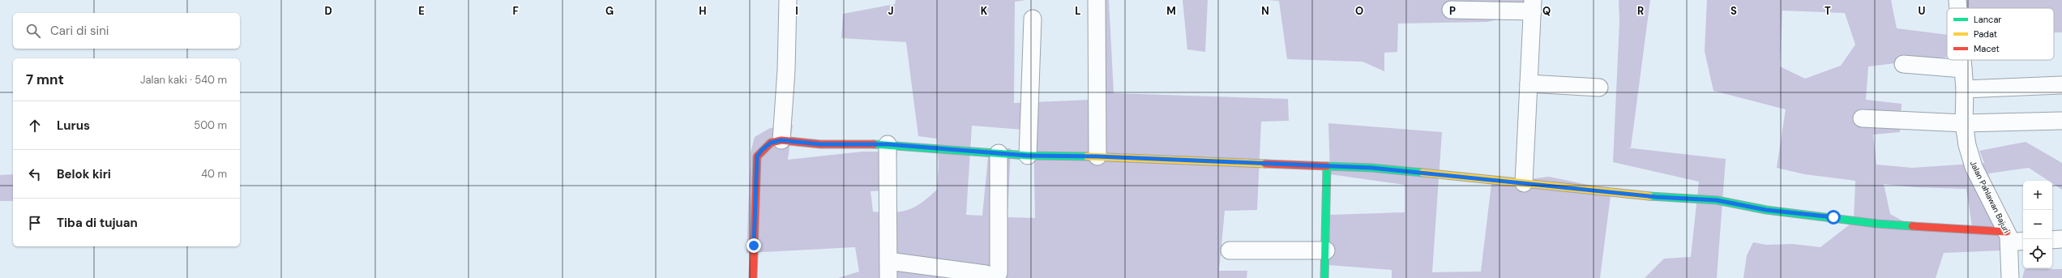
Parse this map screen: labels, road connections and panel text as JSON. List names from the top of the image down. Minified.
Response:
{"streets":{"street":["Jalan Pahlawan Bajuri"]},"legend":["Lancar","Padat","Macet"],"page":{"search":"Cari di sini","heading":["7 mnt","Jalan kaki · 540 m"],"list":[["Lurus","500 m"],["Belok kiri","40 m"],"Tiba di tujuan"],"map_buttons":["+","−"]},"grid":{"columns":["D","E","F","G","H","I","J","K","L","M","N","O","P","Q","R","S","T","U"]}}
